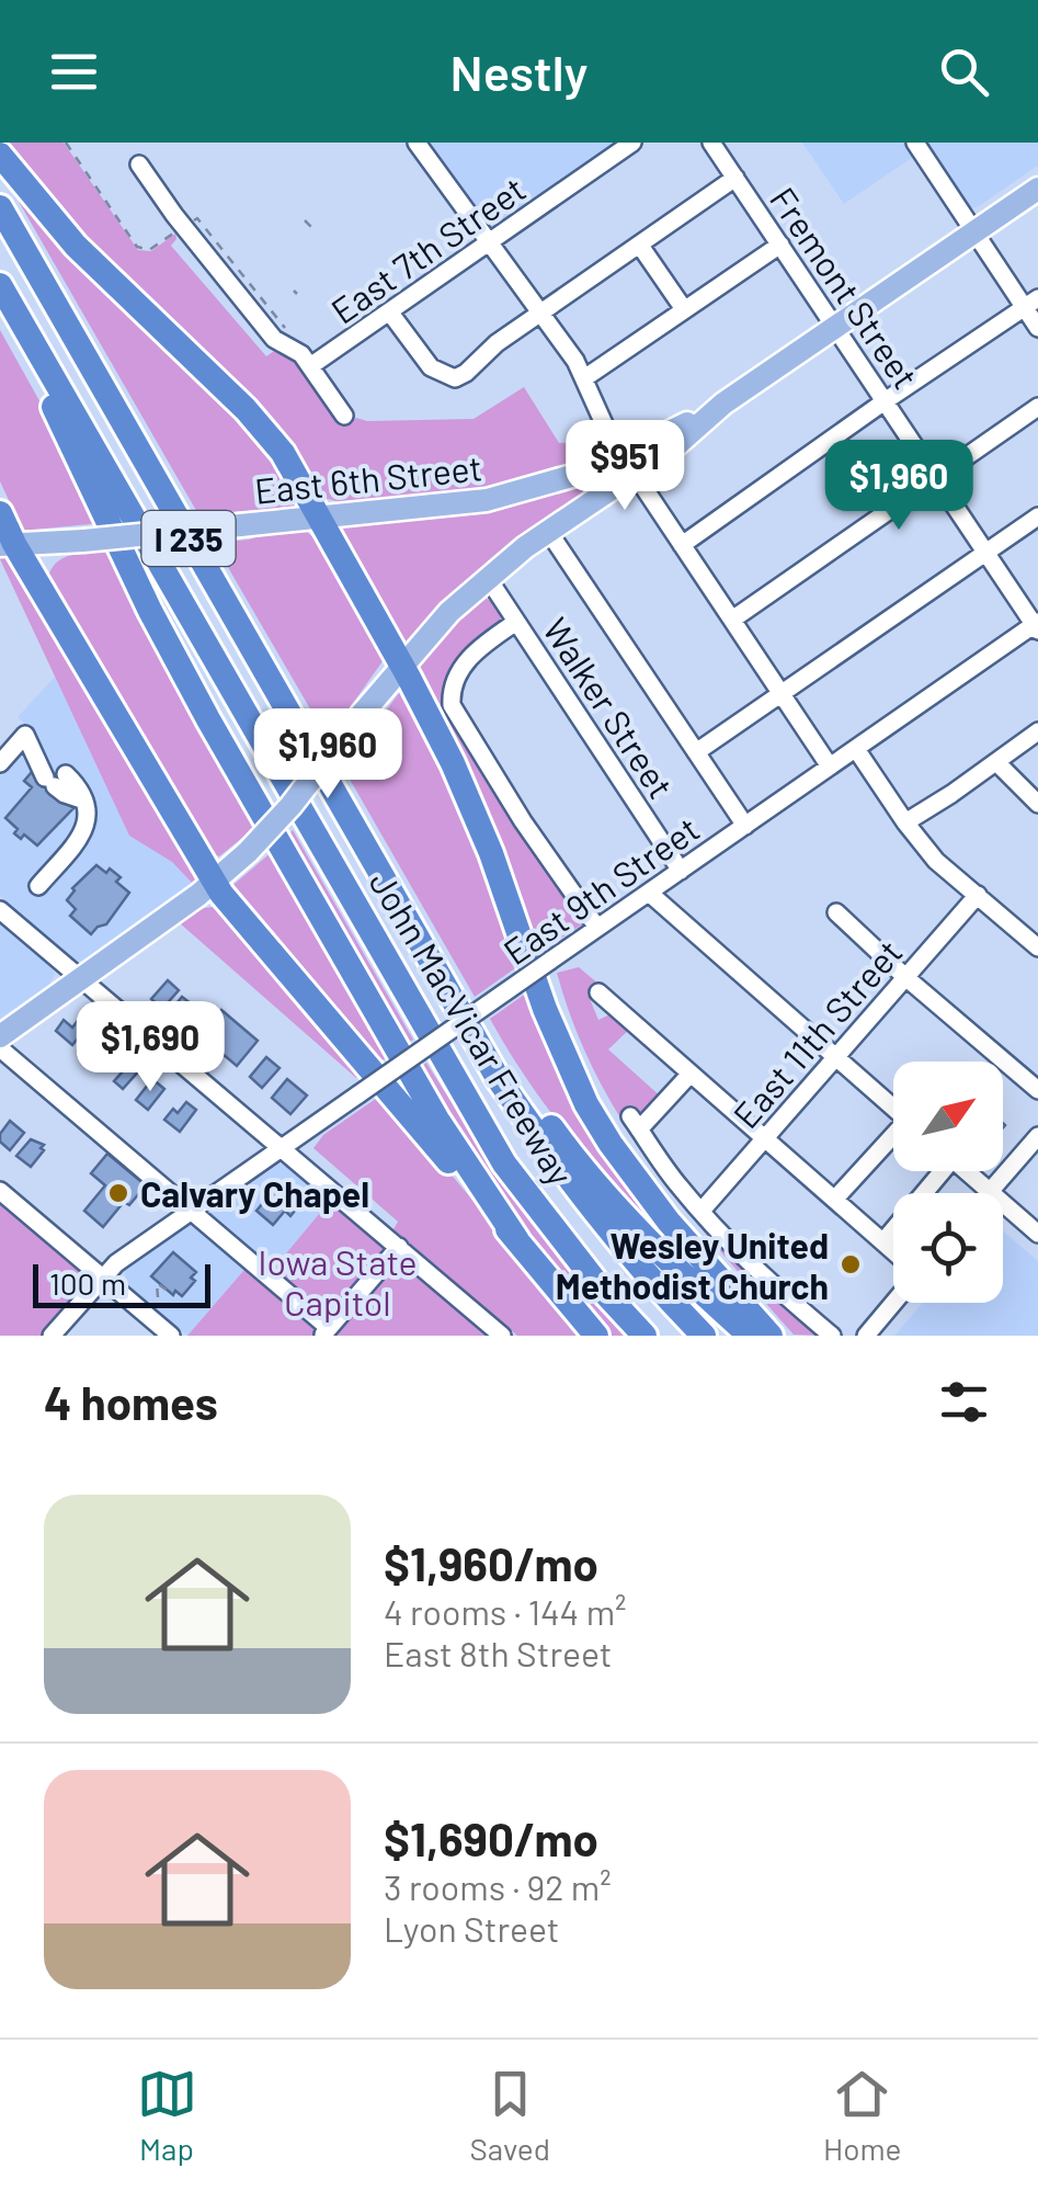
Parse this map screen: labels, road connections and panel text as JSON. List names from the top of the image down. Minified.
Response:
{"streets":{"highway":["I 235","John MacVicar Freeway"],"main road":["East 6th Street"],"street":["East 7th Street","Fremont Street","Walker Street","East 9th Street","East 11th Street"]},"crossings":[["Fremont Street","East 6th Street"],["Fremont Street","East 9th Street"],["Walker Street","East 9th Street"]],"parks":["Iowa State Capitol"],"places":["Calvary Chapel","Wesley United Methodist Church"],"scale_bar":"100 m","north":"top right","page":{"header":"Nestly","price":["$951","$1,960","$1,960","$1,690"],"scale":"100 m","heading":"4 homes","list":[{"name":"$1,960/mo","note":"4 rooms · 144 m² · East 8th Street"},{"name":"$1,690/mo","note":"3 rooms · 92 m² · Lyon Street"}],"tabs":["Map","Saved","Home"]}}
